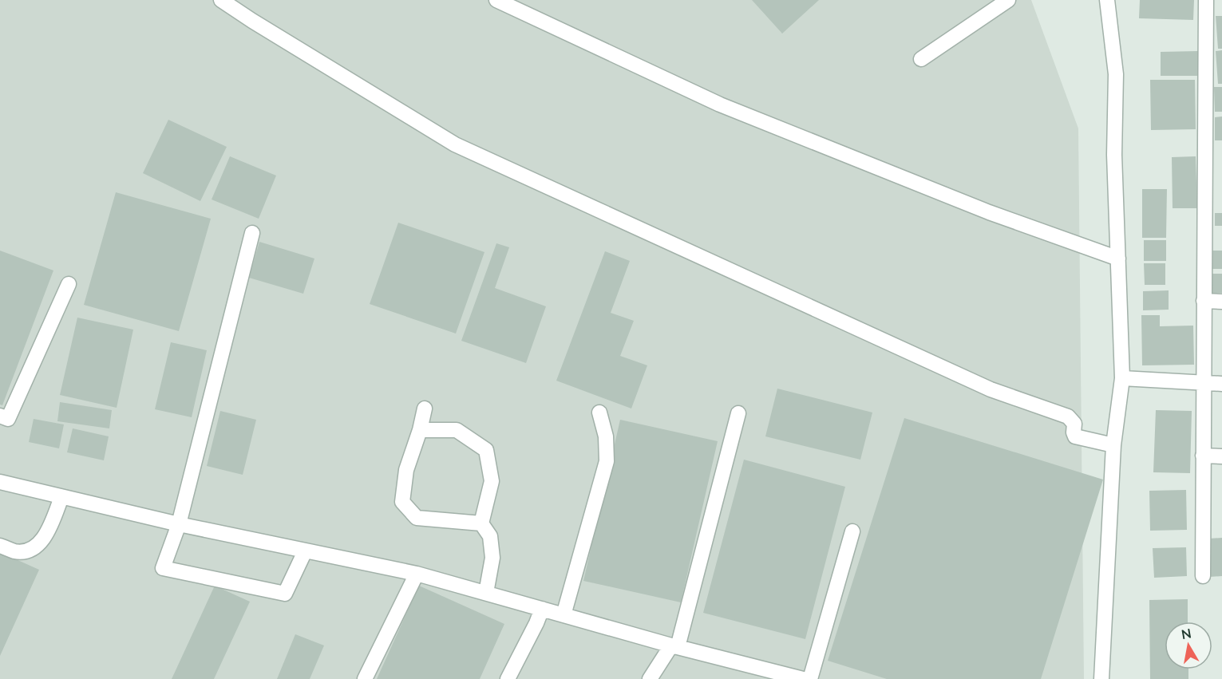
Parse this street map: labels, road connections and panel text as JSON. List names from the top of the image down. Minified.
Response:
{"north":"top"}
